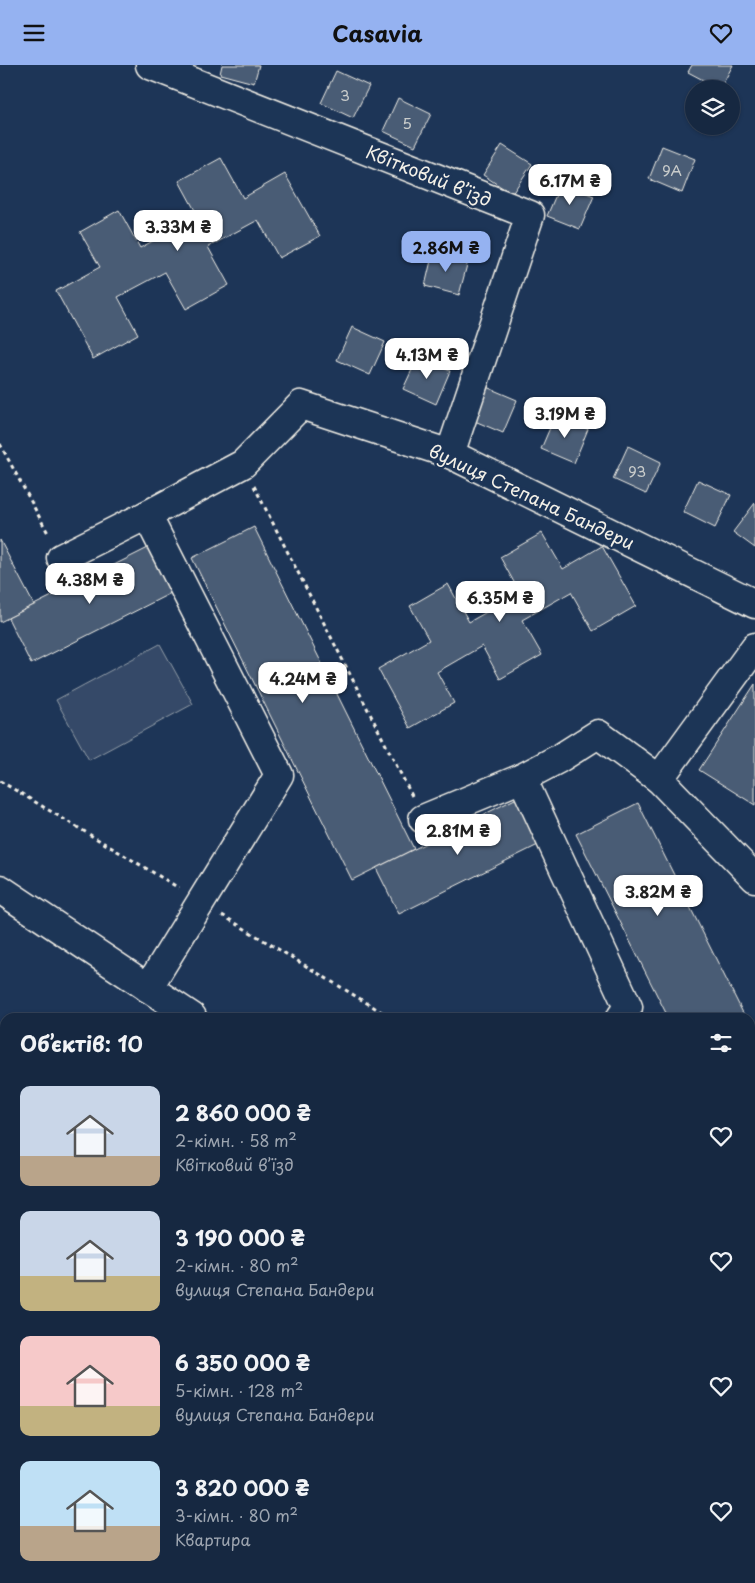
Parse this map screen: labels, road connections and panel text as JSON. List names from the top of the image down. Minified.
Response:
{"streets":{"street":["Квітковий в’їзд","вулиця Степана Бандери"]},"crossings":[["Квітковий в’їзд","вулиця Степана Бандери"]],"house_numbers":["3","5","9А","93"],"page":{"header":"Casavia","price":["6.17M ₴","3.33M ₴","2.86M ₴","4.13M ₴","3.19M ₴","4.38M ₴","6.35M ₴","4.24M ₴","2.81M ₴","3.82M ₴"],"heading":"Об’єктів: 10","list":[{"name":"2 860 000 ₴","note":"2-кімн. · 58 m² · Квітковий в’їзд"},{"name":"3 190 000 ₴","note":"2-кімн. · 80 m² · вулиця Степана Бандери"},{"name":"6 350 000 ₴","note":"5-кімн. · 128 m² · вулиця Степана Бандери"},{"name":"3 820 000 ₴","note":"3-кімн. · 80 m² · Квартира"}]}}
